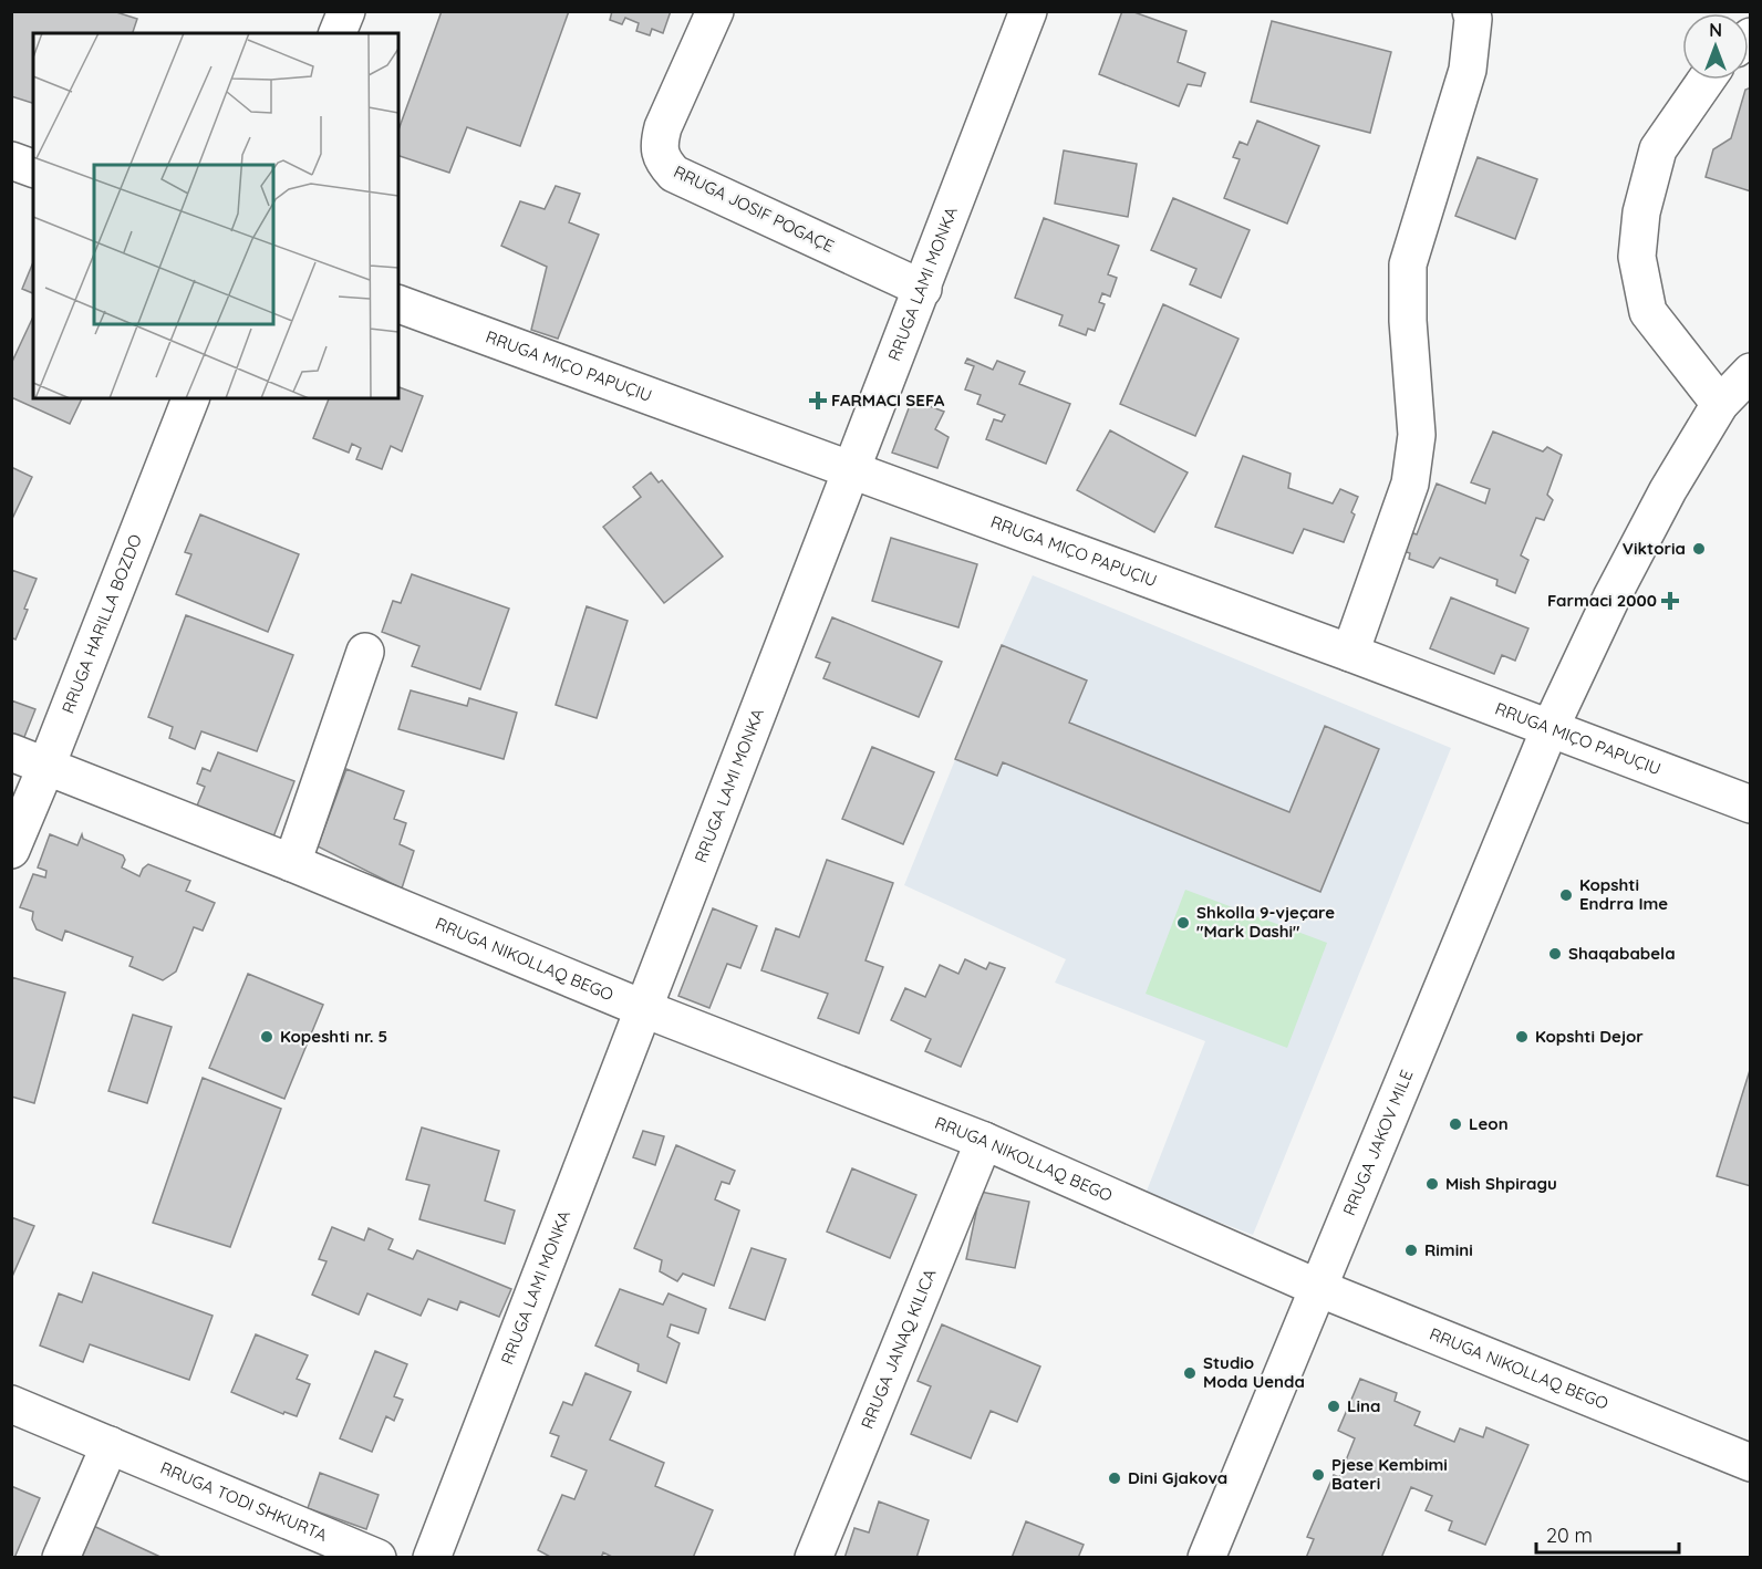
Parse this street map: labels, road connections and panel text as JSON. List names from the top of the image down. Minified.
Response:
{"streets":{"street":["RRUGA JOSIF POGAÇE","RRUGA LAMI MONKA","RRUGA MIÇO PAPUÇIU","RRUGA HARILLA BOZDO","RRUGA NIKOLLAQ BEGO","RRUGA JAKOV MILE","RRUGA JANAQ KILICA","RRUGA TODI SHKURTA"]},"crossings":[["RRUGA JOSIF POGAÇE","RRUGA LAMI MONKA"],["RRUGA LAMI MONKA","RRUGA MIÇO PAPUÇIU"],["RRUGA LAMI MONKA","RRUGA NIKOLLAQ BEGO"],["RRUGA MIÇO PAPUÇIU","RRUGA JAKOV MILE"],["RRUGA HARILLA BOZDO","RRUGA NIKOLLAQ BEGO"],["RRUGA NIKOLLAQ BEGO","RRUGA JAKOV MILE"],["RRUGA NIKOLLAQ BEGO","RRUGA JANAQ KILICA"]],"places":{"health":["FARMACI SEFA","Farmaci 2000"],"other":["Viktoria","Kopshti Endrra Ime","Shkolla 9-vjeçare \"Mark Dashi\"","Shaqababela","Kopeshti nr. 5","Kopshti Dejor","Leon","Mish Shpiragu","Rimini","Studio Moda Uenda","Lina","Pjese Kembimi Bateri","Dini Gjakova"]},"scale_bar":"20 m","north":"top"}
